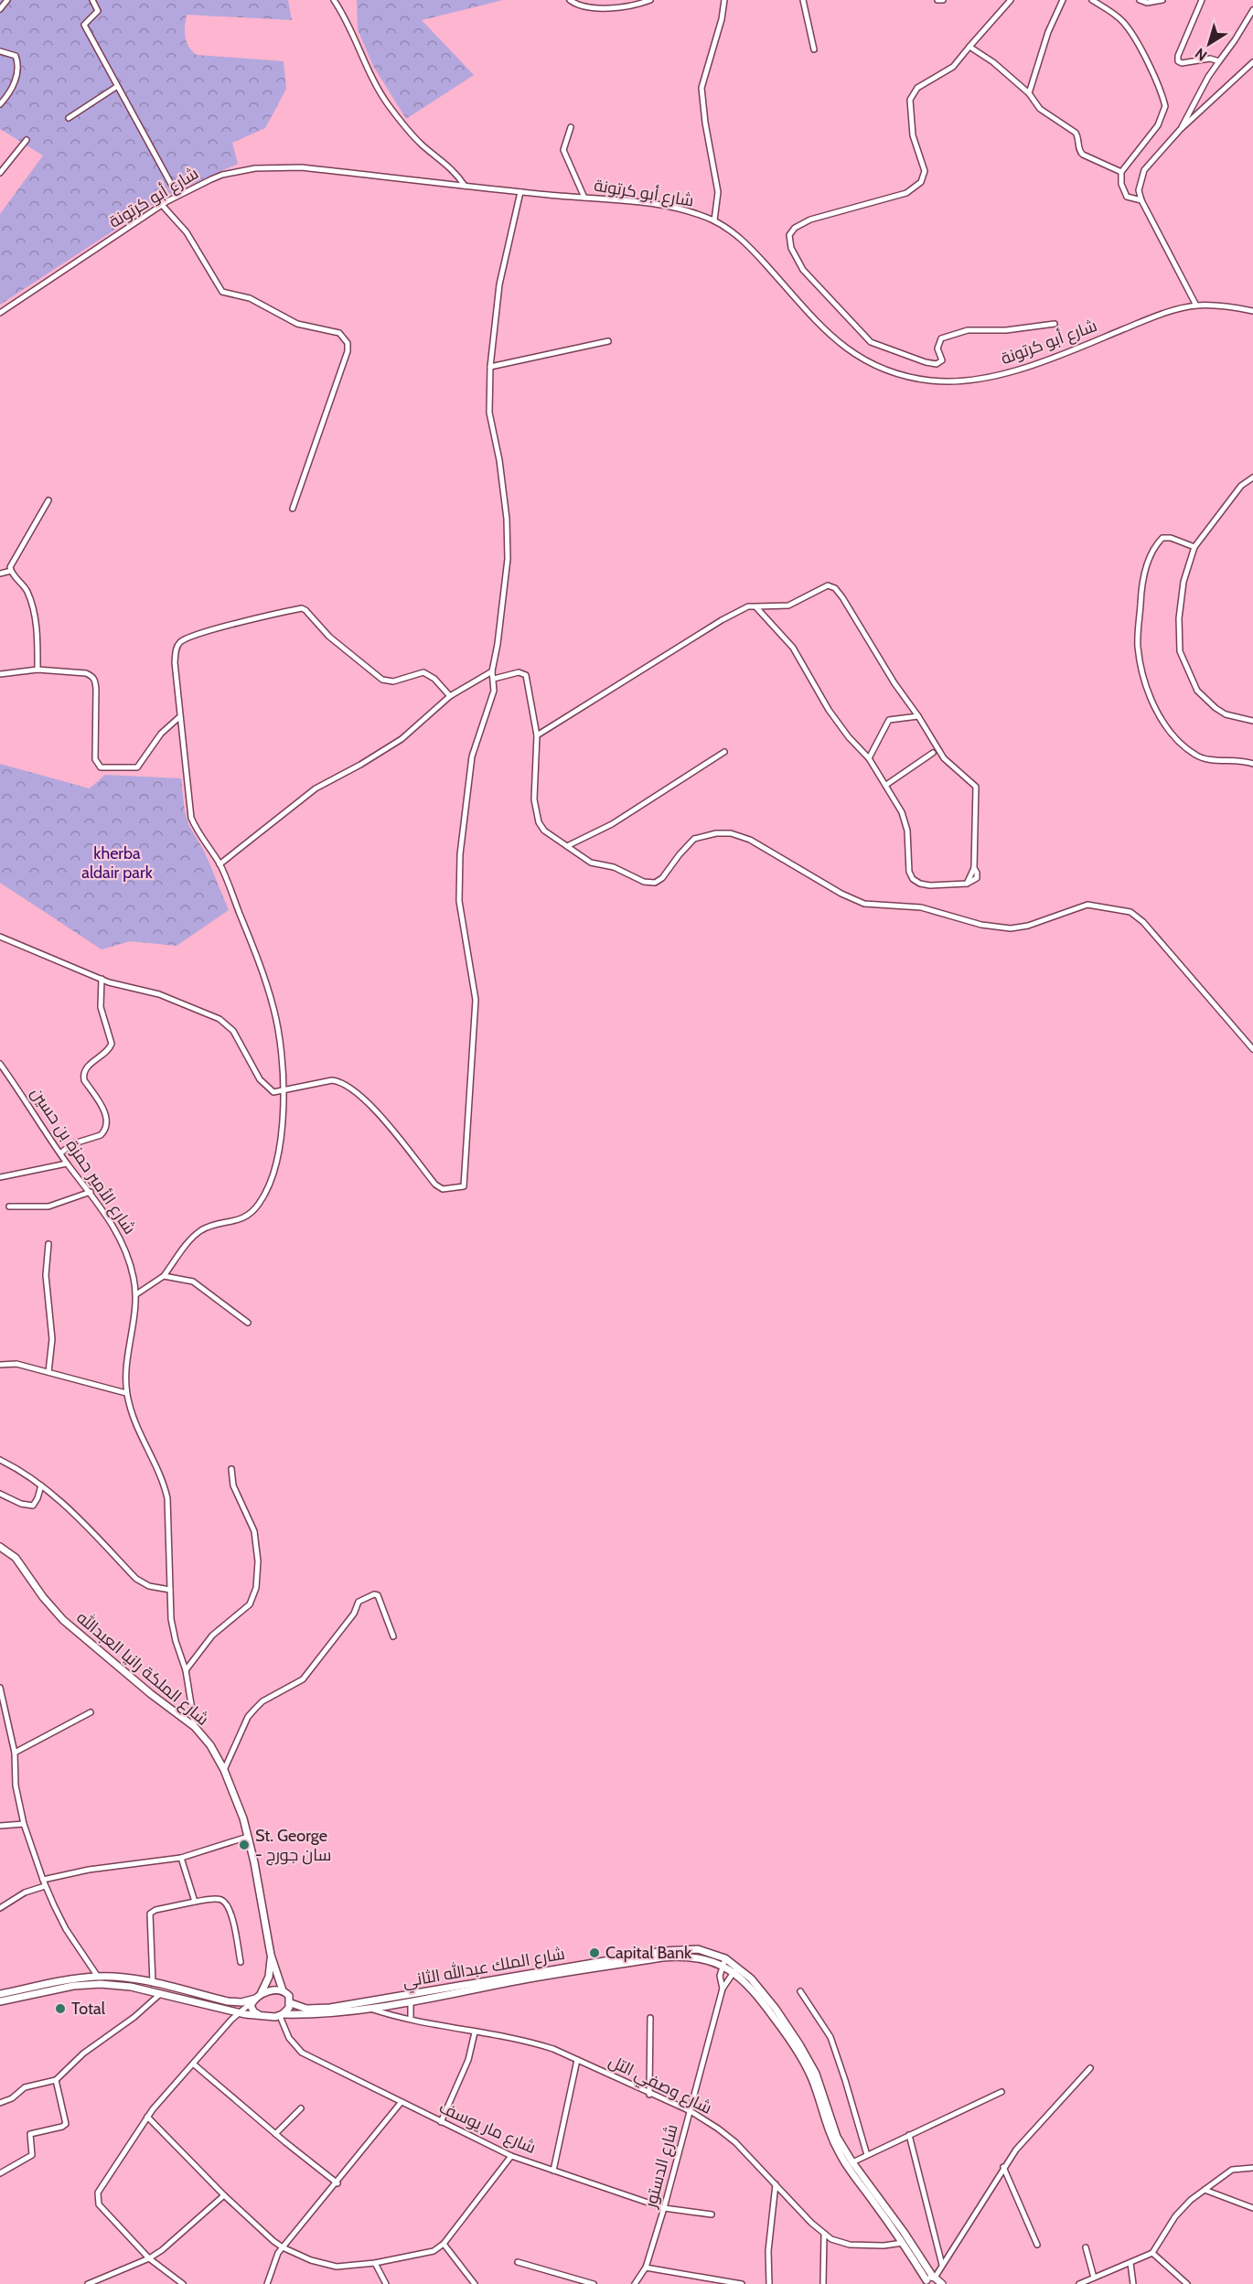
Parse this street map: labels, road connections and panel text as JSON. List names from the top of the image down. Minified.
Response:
{"streets":{"main road":["شارع الملكة رانيا العبدالله","شارع الملك عبدالله الثاني"],"street":["شارع أبو كرتونة","شارع الأمير حمزة بن حسين","شارع وصفي التل","شارع مار يوسف","شارع الدستور"]},"crossings":[["شارع الأمير حمزة بن حسين","شارع الملكة رانيا العبدالله"],["شارع الملكة رانيا العبدالله","شارع الملك عبدالله الثاني"],["شارع الملك عبدالله الثاني","شارع وصفي التل"],["شارع الملك عبدالله الثاني","شارع مار يوسف"],["شارع الملك عبدالله الثاني","شارع الدستور"],["شارع وصفي التل","شارع الدستور"],["شارع مار يوسف","شارع الدستور"]],"parks":["kherba aldair park"],"places":["St. George - سان جورج","Capital Bank","Total"],"north":"bottom left"}
